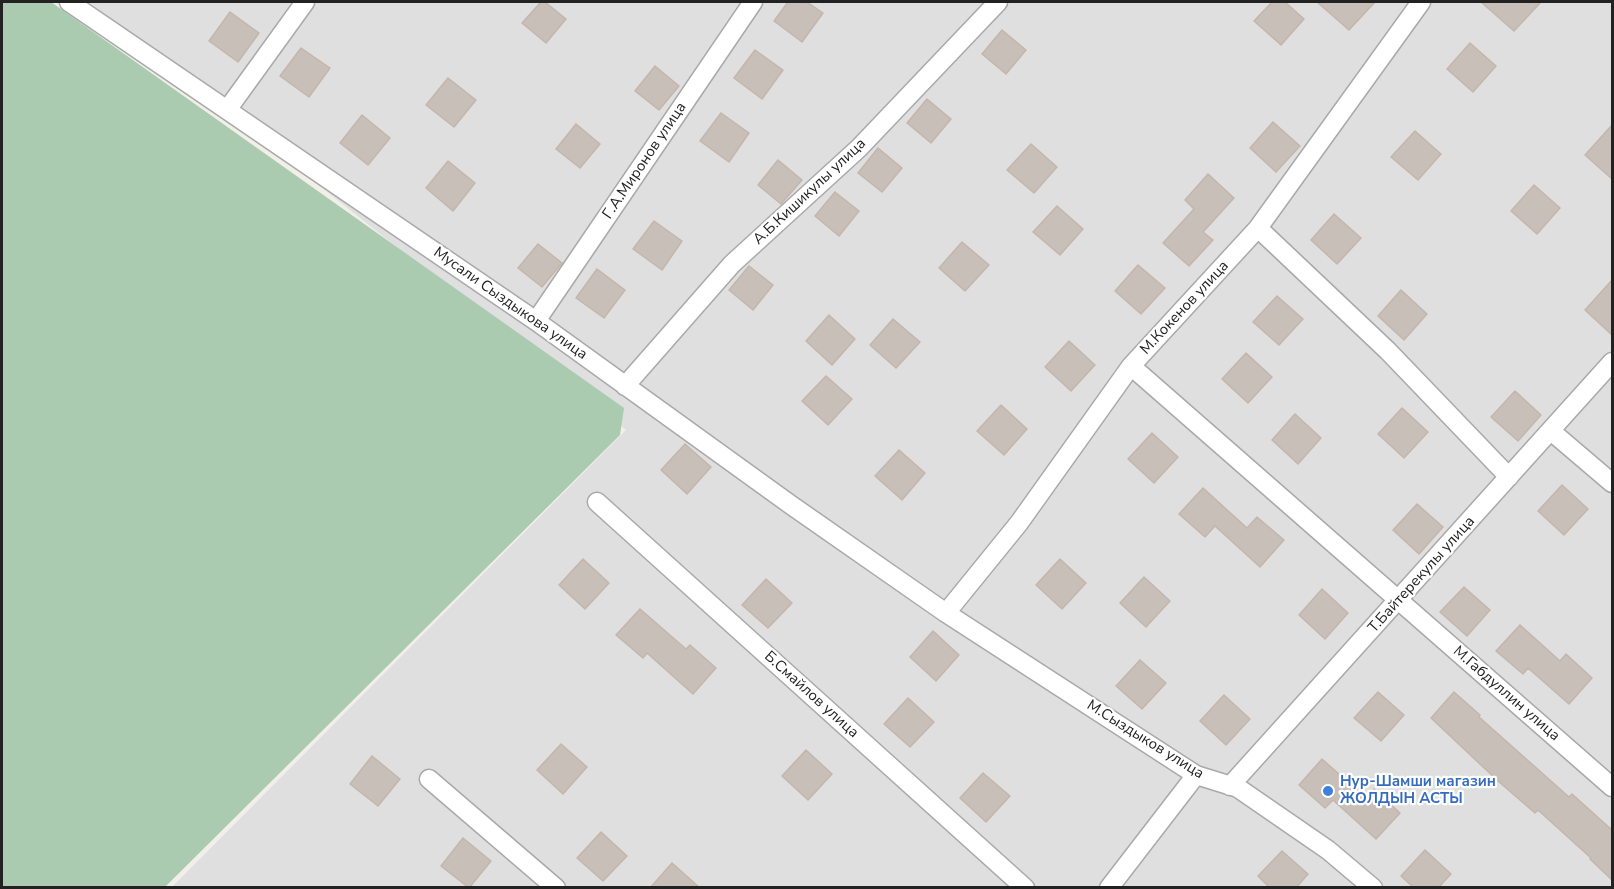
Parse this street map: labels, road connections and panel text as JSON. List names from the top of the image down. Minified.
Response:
{"streets":{"street":["Г.А.Миронов улица","А.Б.Кишикулы улица","Мусали Сыздыкова улица","М.Кокенов улица","Т.Байтерекулы улица","М.Габдуллин улица","Б.Смайлов улица","М.Сыздыков улица"]},"crossings":[["Г.А.Миронов улица","Мусали Сыздыкова улица"],["А.Б.Кишикулы улица","Мусали Сыздыкова улица"],["Мусали Сыздыкова улица","М.Кокенов улица"],["Мусали Сыздыкова улица","М.Сыздыков улица"],["М.Кокенов улица","М.Габдуллин улица"],["М.Кокенов улица","М.Сыздыков улица"],["Т.Байтерекулы улица","М.Габдуллин улица"],["Т.Байтерекулы улица","М.Сыздыков улица"]],"places":["Нур-Шамши магазин ЖОЛДЫН АСТЫ"]}
